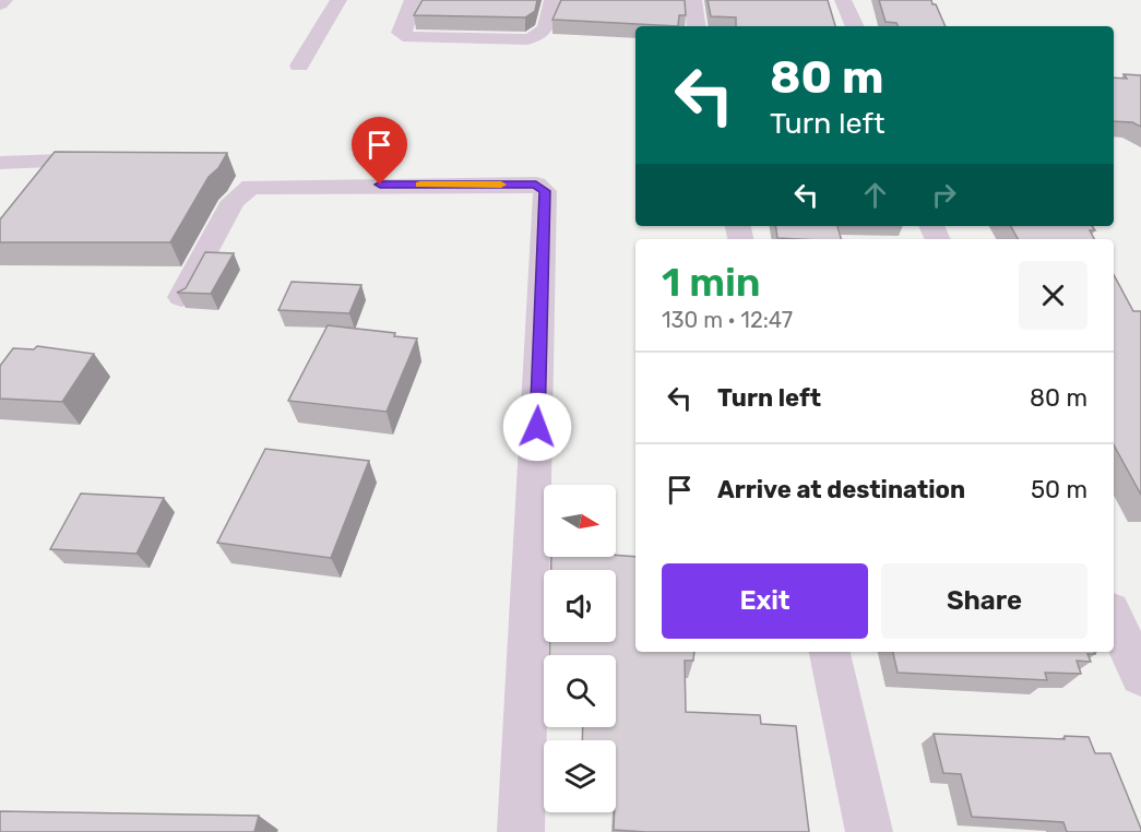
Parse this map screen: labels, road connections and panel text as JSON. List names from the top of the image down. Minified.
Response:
{"north":"right","page":{"turn":["80 m","Turn left"],"heading":["1 min","130 m · 12:47"],"list":[{"name":"Turn left","value":"80 m"},{"name":"Arrive at destination","value":"50 m"}],"buttons":["Exit","Share"]}}
